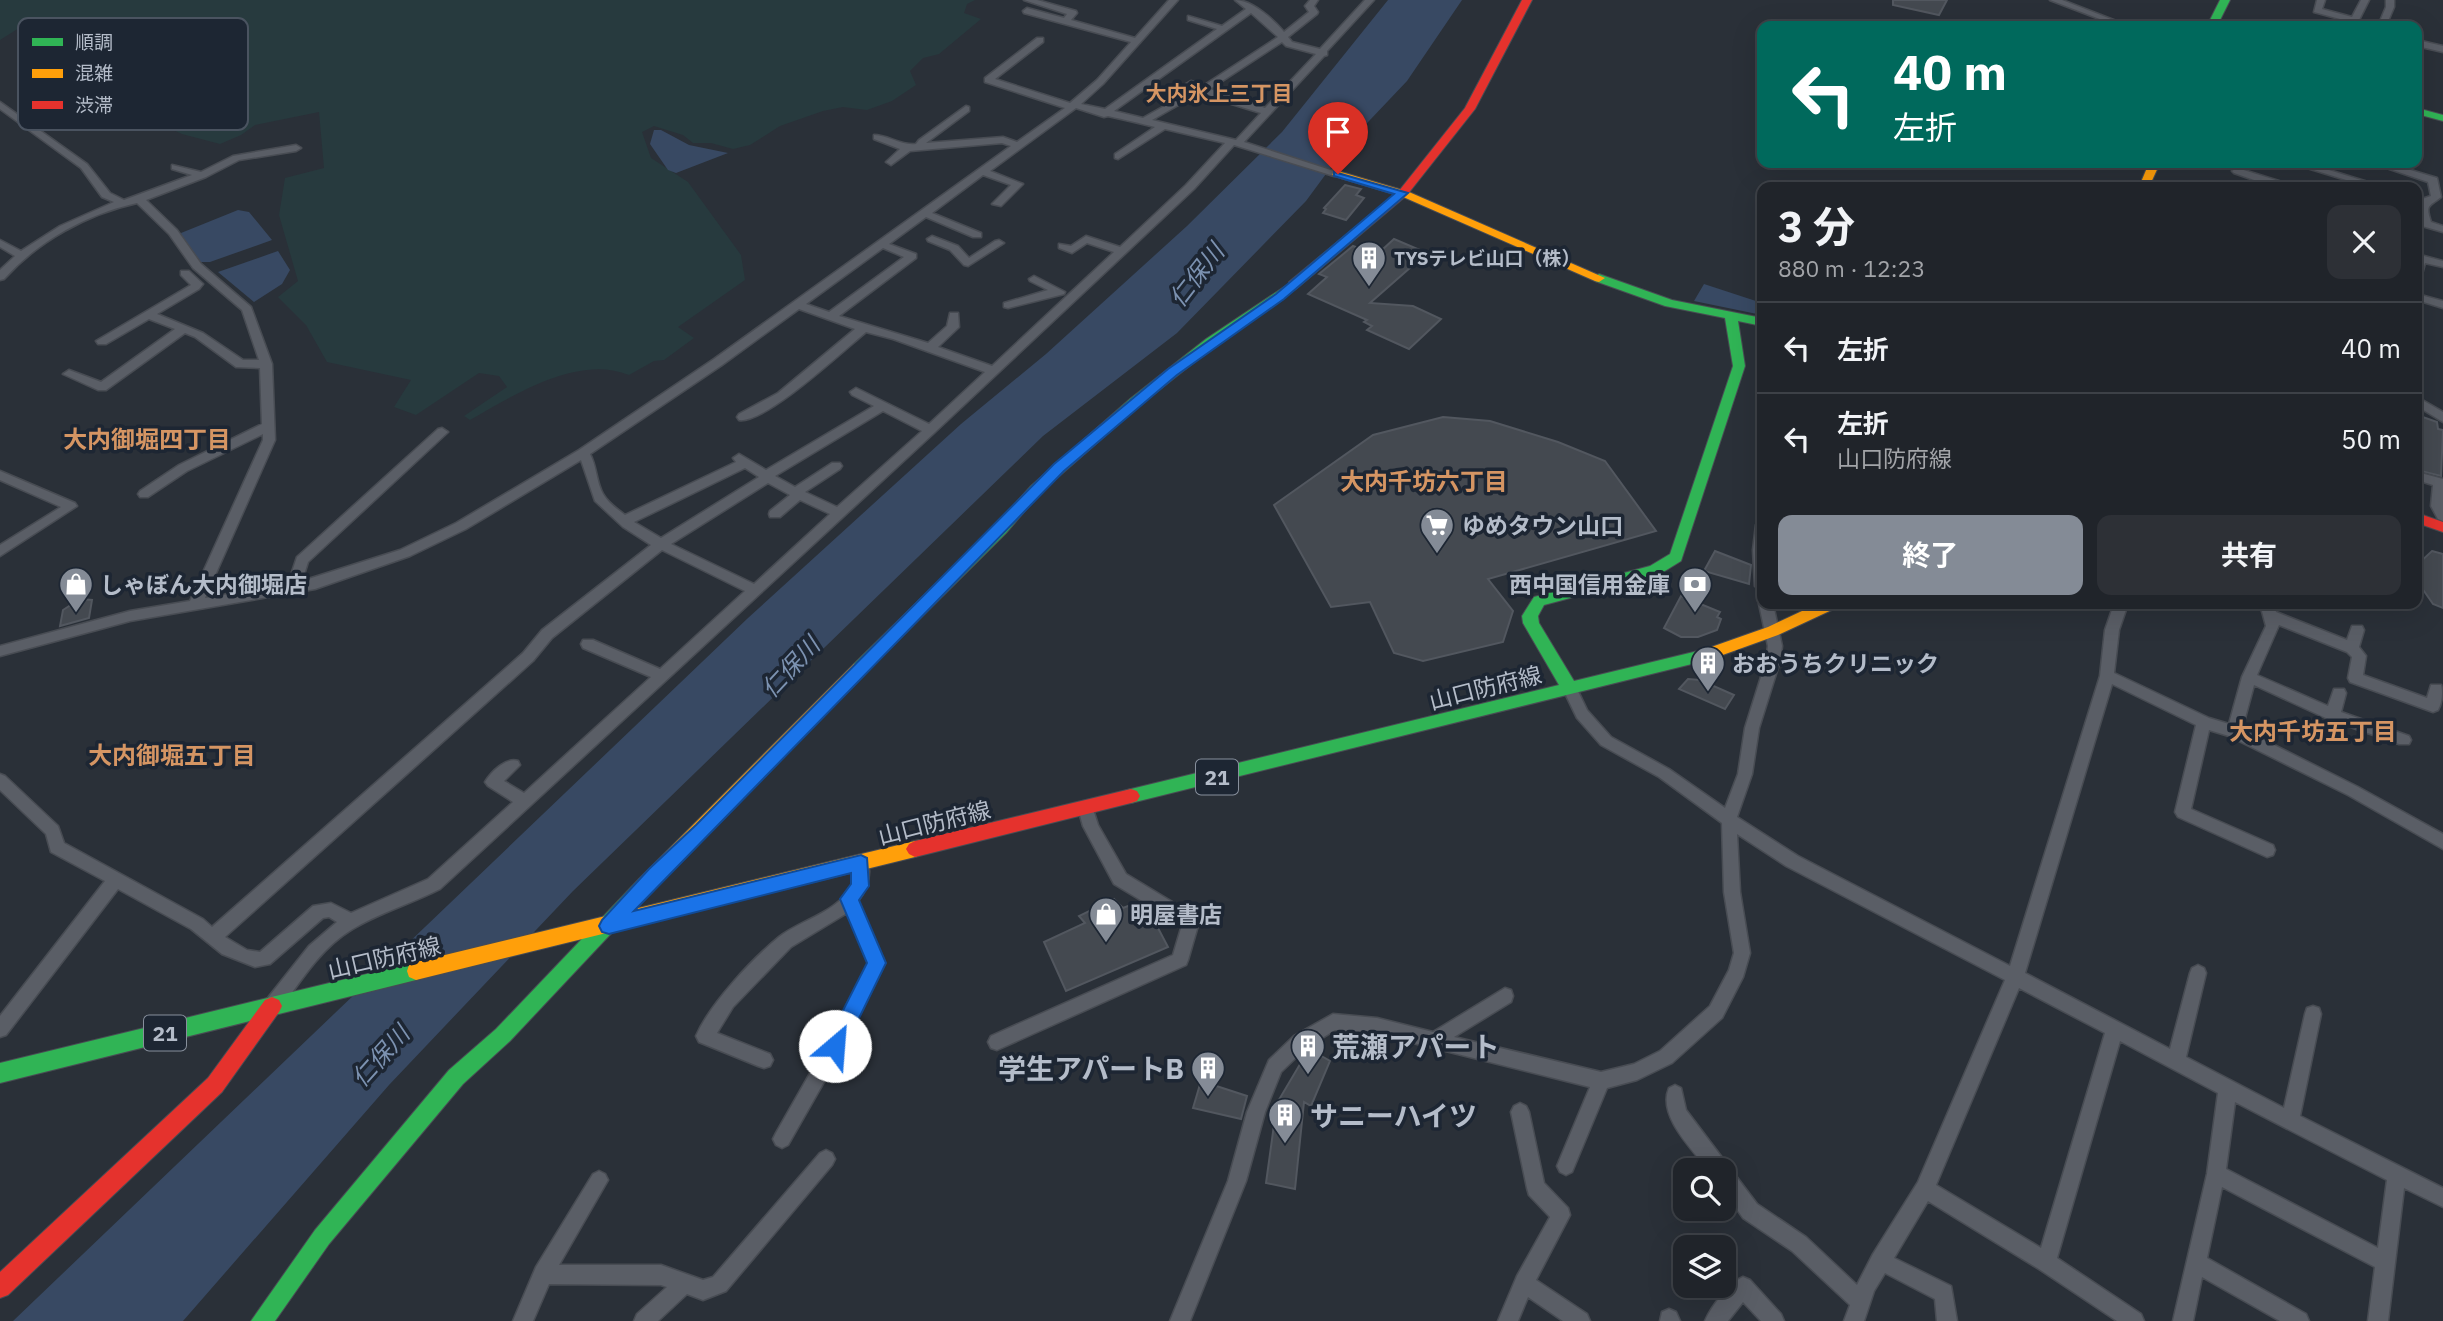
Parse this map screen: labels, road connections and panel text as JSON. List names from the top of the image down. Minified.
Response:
{"streets":{"street":["山口防府線","21"]},"districts":["大内氷上三丁目","大内御堀四丁目","大内千坊六丁目","大内千坊五丁目","大内御堀五丁目"],"water":["仁保川"],"places":{"building":["TYSテレビ山口（株）","おおうちクリニック","荒瀬アパート","学生アパートB","サニーハイツ"],"supermarket":["ゆめタウン山口"],"shop":["しゃぼん大内御堀店","明屋書店"],"bank":["西中国信用金庫"]},"legend":["順調","混雑","渋滞"],"page":{"turn":["40 m","左折"],"heading":["3 分","880 m · 12:23"],"list":[{"name":"左折","value":"40 m"},{"name":"左折","note":"山口防府線","value":"50 m"}],"buttons":["終了","共有"]}}
